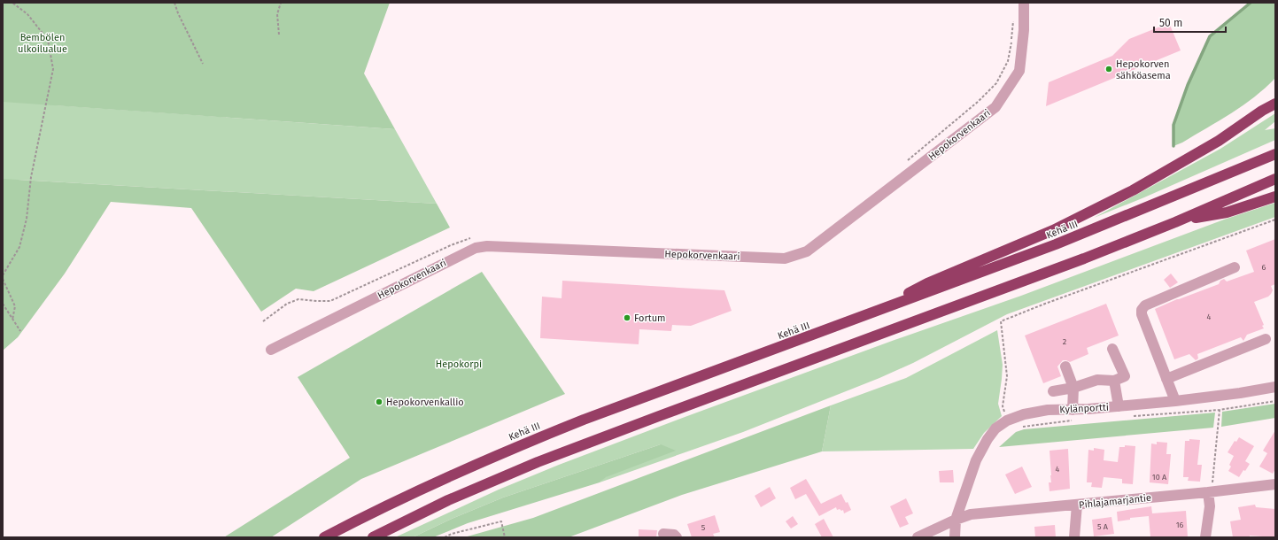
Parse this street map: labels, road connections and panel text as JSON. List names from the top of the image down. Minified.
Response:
{"streets":{"highway":["Kehä III"],"street":["Hepokorvenkaari","Kylänportti","Pihlajamarjantie"]},"crossings":[["Kylänportti","Pihlajamarjantie"]],"parks":["Bembölen ulkoilualue","Hepokorpi"],"places":["Hepokorven sähköasema","Fortum","Hepokorvenkallio"],"house_numbers":["6","4","2","4","10 A","16","5 A","5"],"scale_bar":"50 m"}
